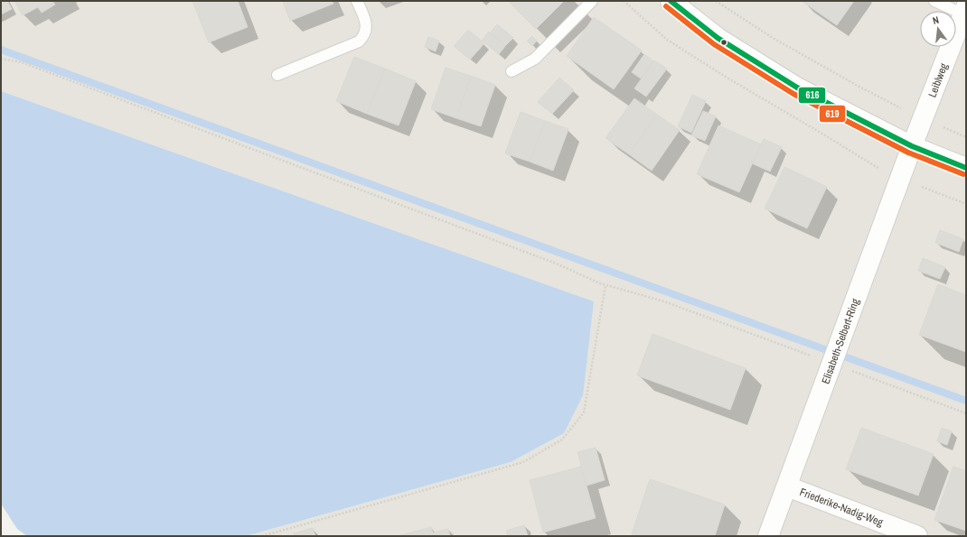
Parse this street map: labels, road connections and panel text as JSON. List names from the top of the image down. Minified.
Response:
{"streets":{"street":["Leiblweg","Elisabeth-Selbert-Ring","Friederike-Nadig-Weg"]},"crossings":[["Leiblweg","Elisabeth-Selbert-Ring"],["Elisabeth-Selbert-Ring","Friederike-Nadig-Weg"]],"lines":["transit line 616","transit line 619"],"north":"top"}
